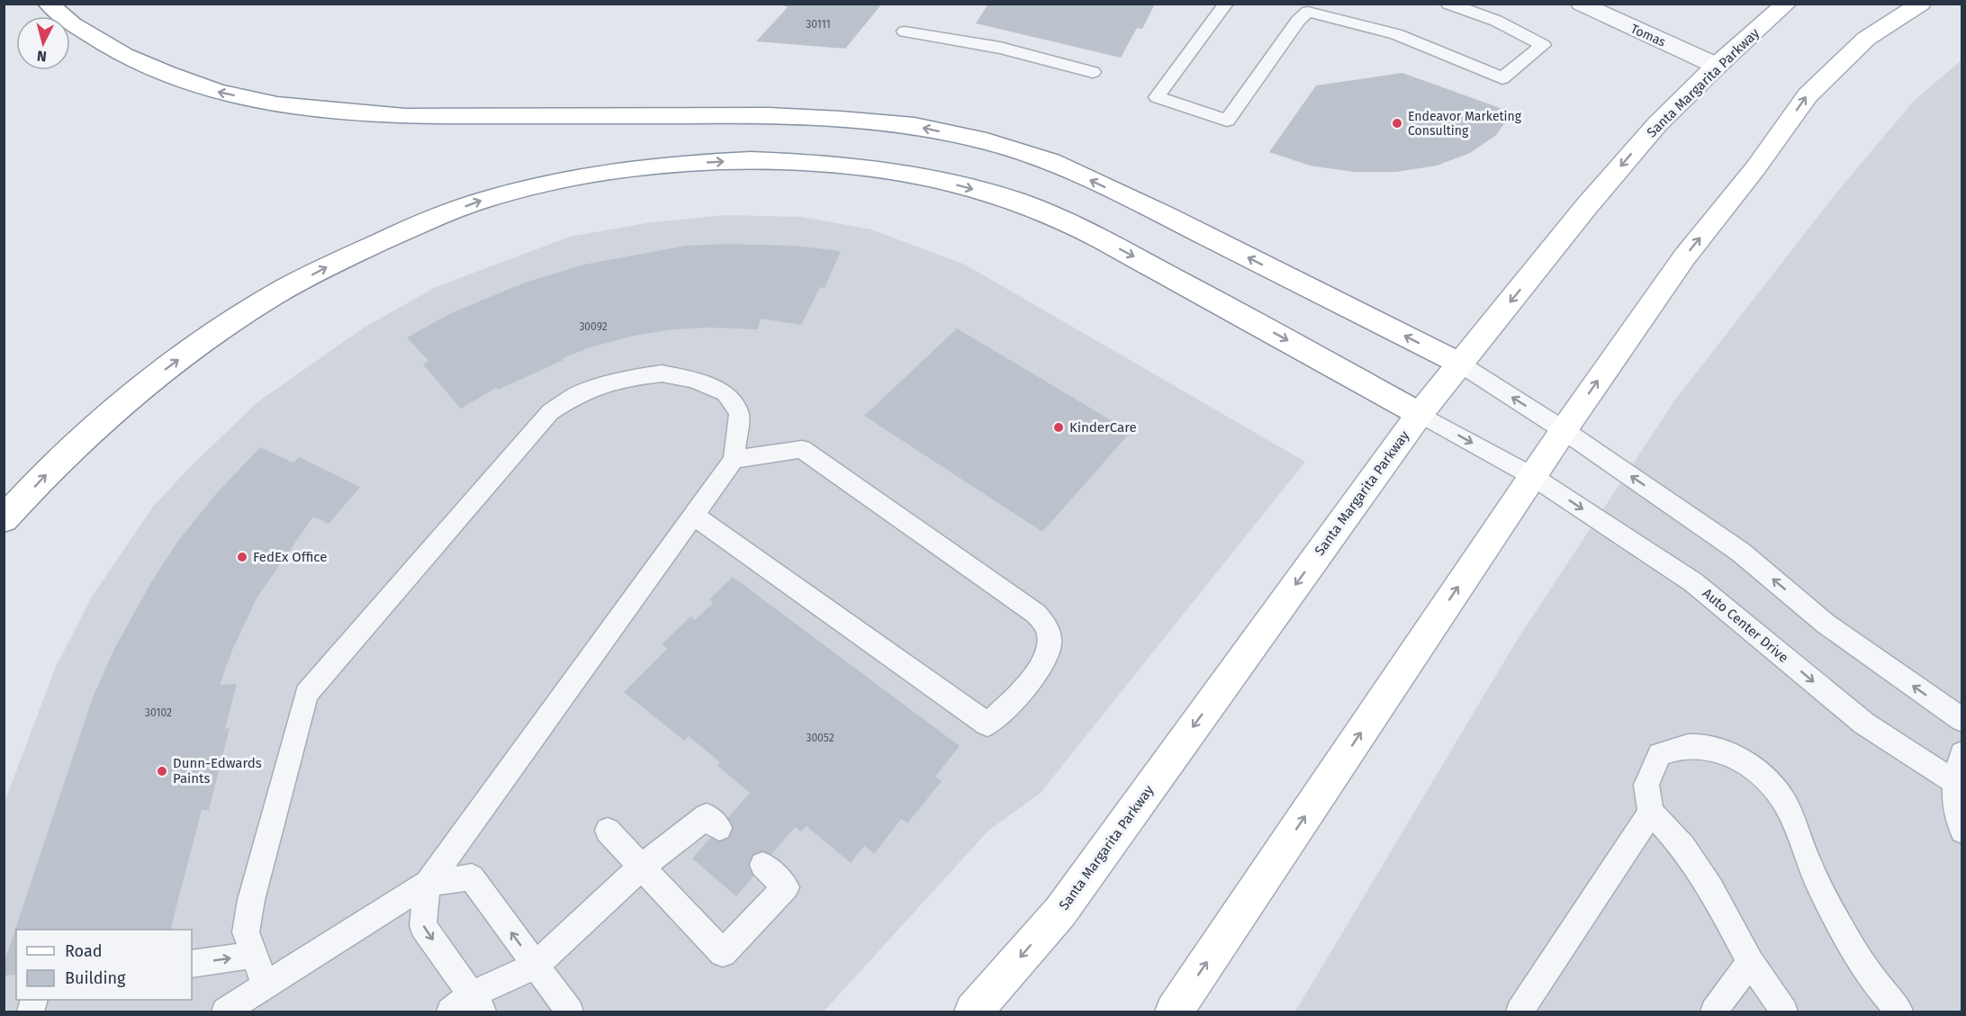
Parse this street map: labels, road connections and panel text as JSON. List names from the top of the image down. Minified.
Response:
{"streets":{"main road":["Santa Margarita Parkway"],"street":["Tomas"],"lane":["Auto Center Drive"]},"crossings":[["Tomas","Santa Margarita Parkway"],["Santa Margarita Parkway","Auto Center Drive"]],"places":["Endeavor Marketing Consulting","KinderCare","FedEx Office","Dunn-Edwards Paints"],"house_numbers":["30111","30092","30102","30052"],"legend":["Road","Building"],"north":"bottom"}
